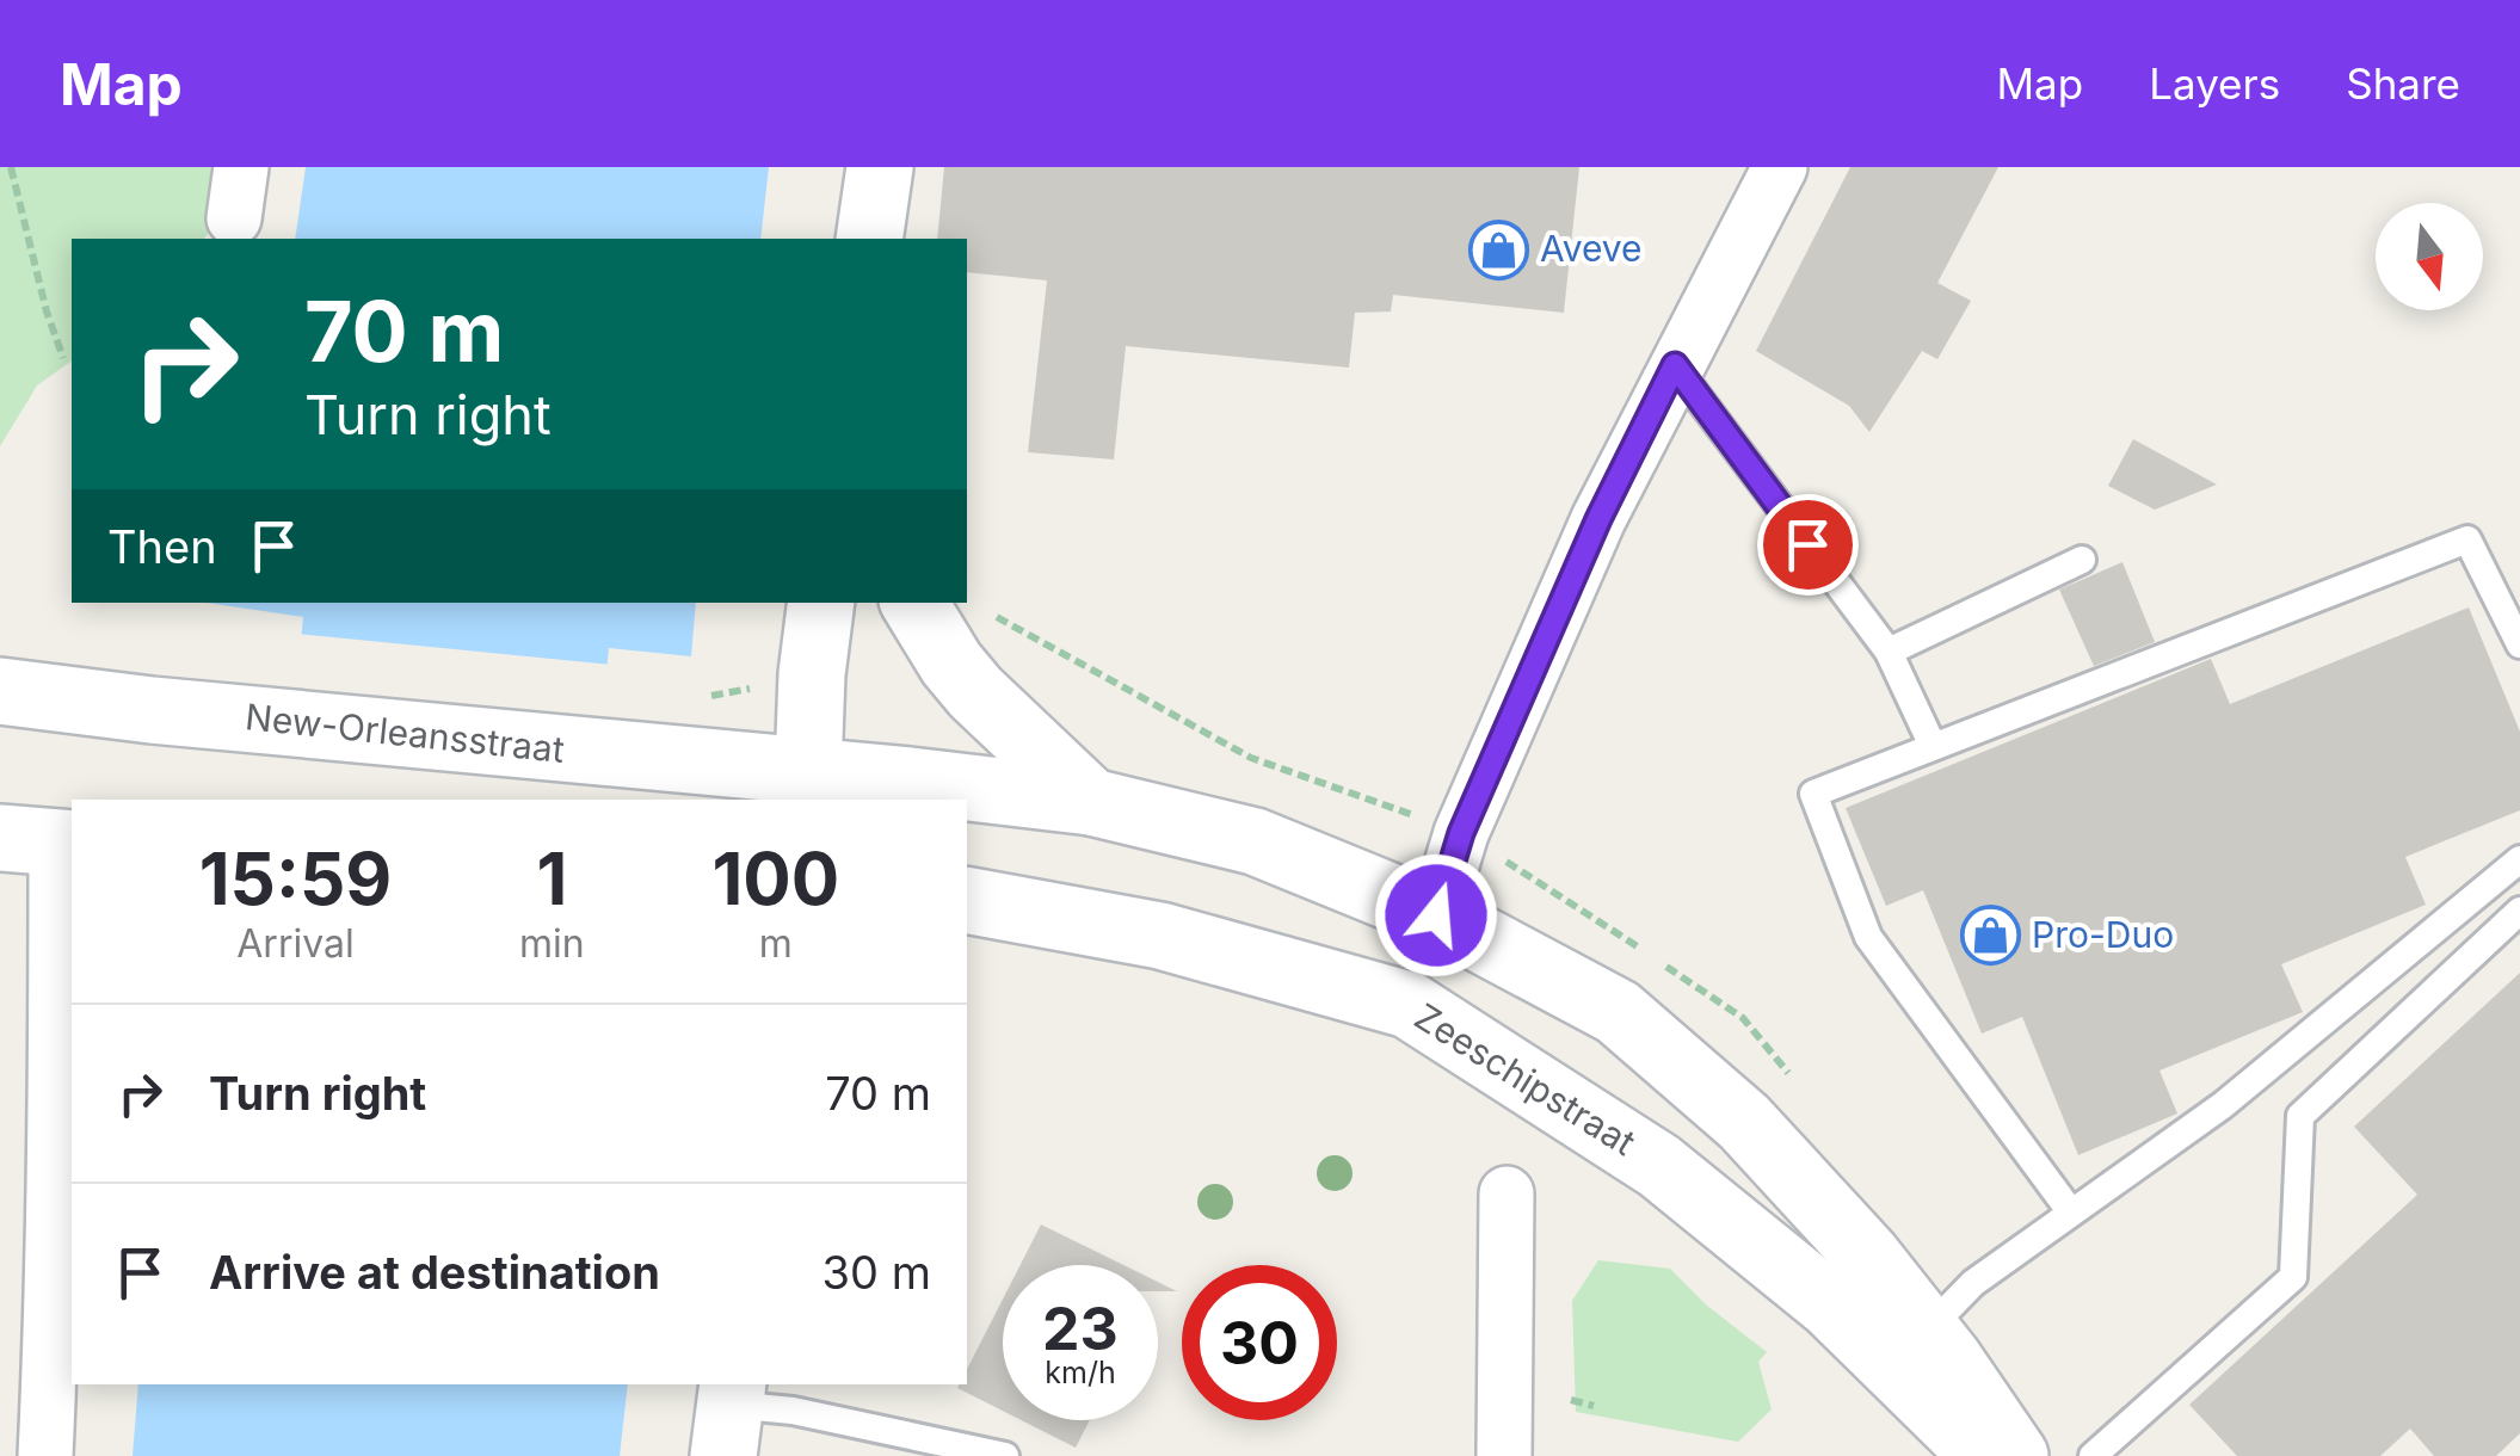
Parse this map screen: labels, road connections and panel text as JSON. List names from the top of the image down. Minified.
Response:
{"streets":{"main road":["New-Orleansstraat","Zeeschipstraat"]},"places":{"shop":["Aveve","Pro-Duo"]},"north":"bottom","page":{"header":"Map","nav":["Map","Layers","Share"],"turn":["70 m","Turn right"],"then":"Then","eta":["15:59","Arrival","1","min","100","m"],"list":[{"name":"Turn right","value":"70 m"},{"name":"Arrive at destination","value":"30 m"}],"speed":"23 km/h","limit":"30"}}
